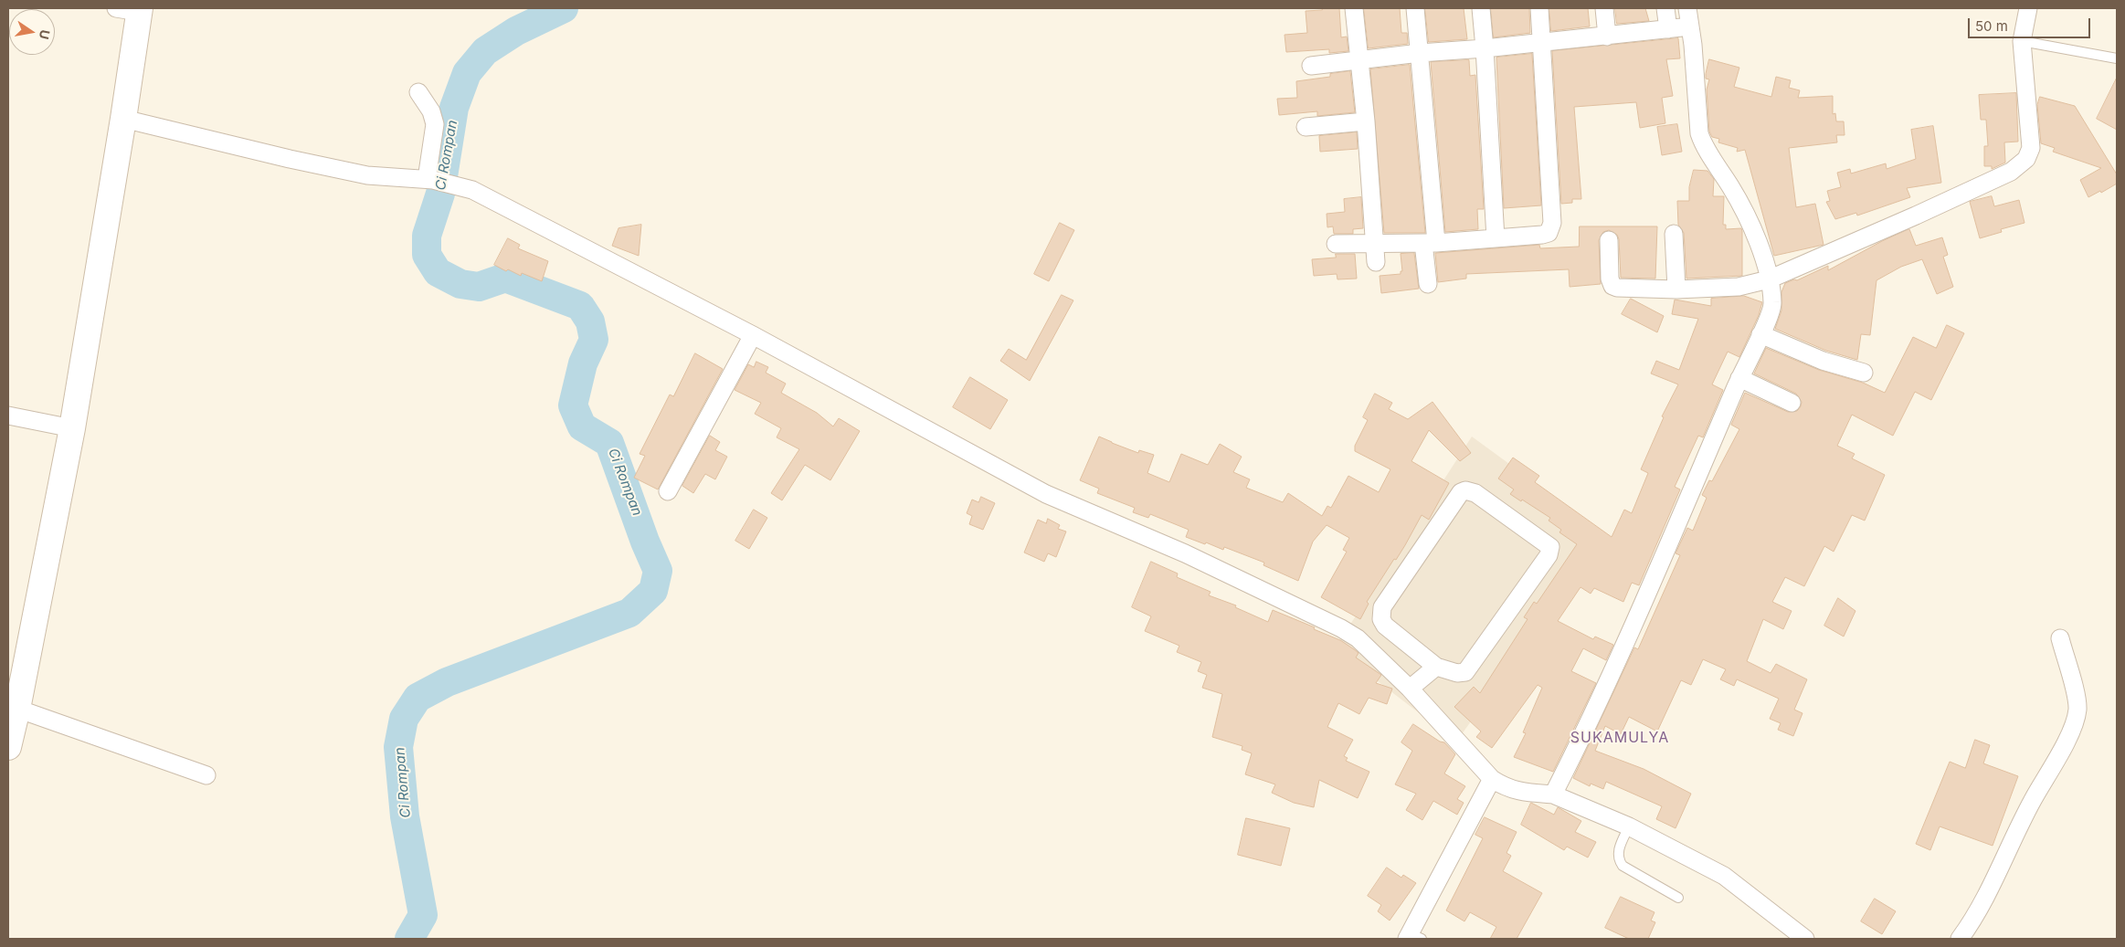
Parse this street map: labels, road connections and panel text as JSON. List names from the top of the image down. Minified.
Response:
{"districts":["SUKAMULYA"],"water":["Ci Rompan"],"scale_bar":"50 m","north":"right"}
